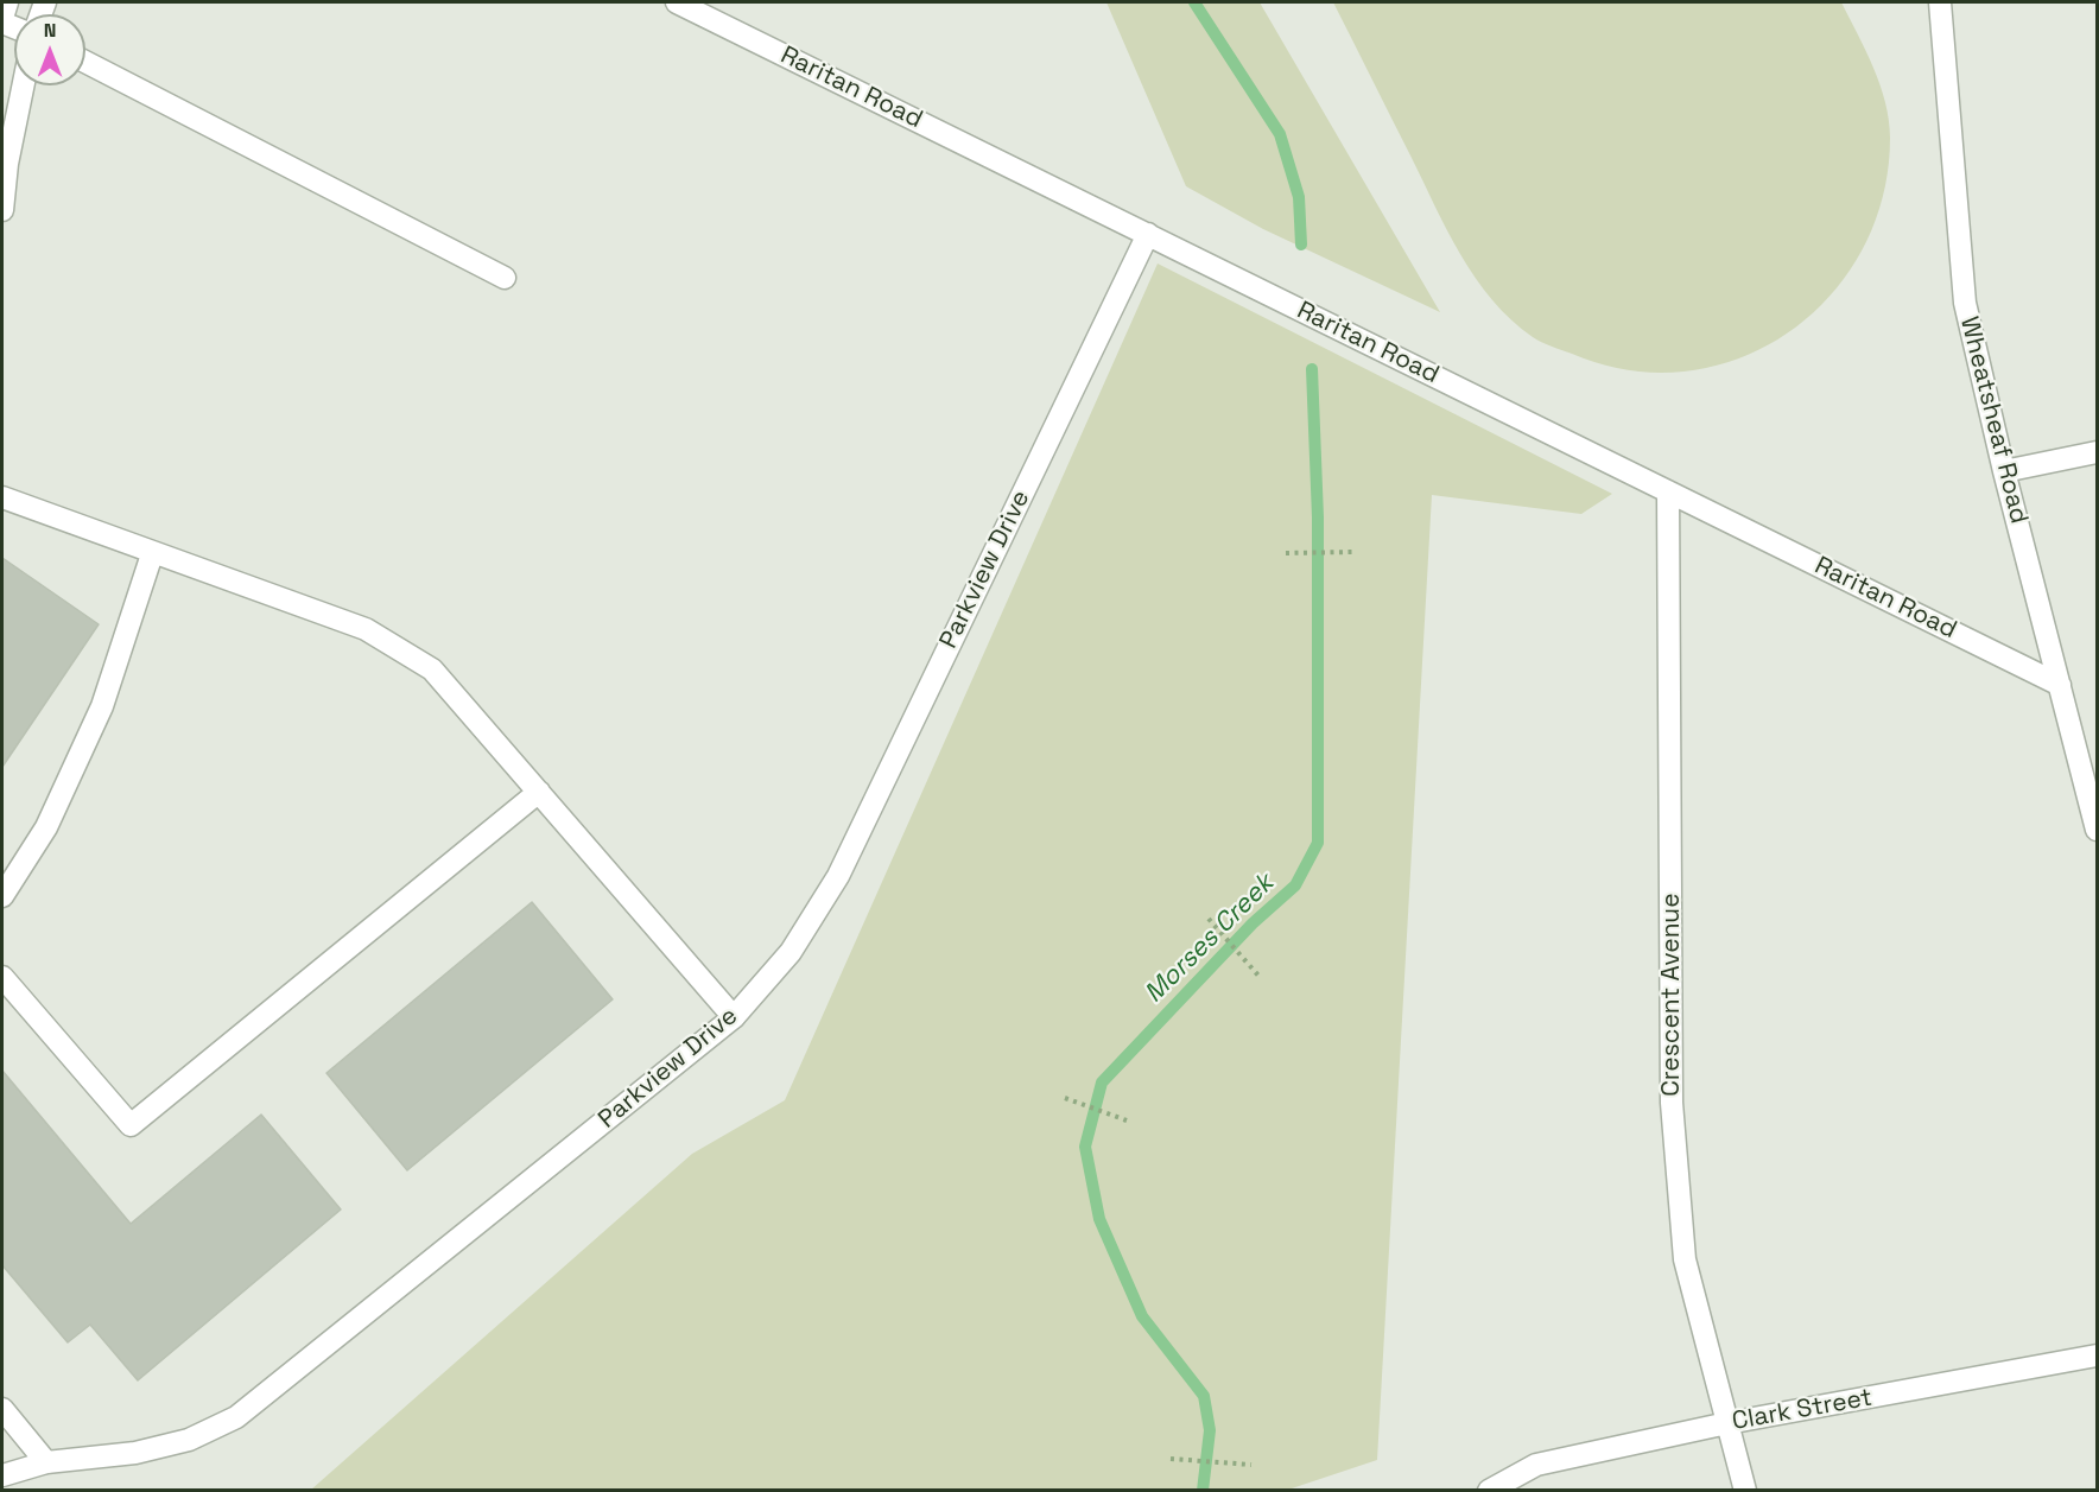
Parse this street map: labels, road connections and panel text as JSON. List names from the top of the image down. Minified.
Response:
{"streets":{"street":["Raritan Road","Wheatsheaf Road","Parkview Drive","Crescent Avenue","Clark Street"]},"crossings":[["Raritan Road","Wheatsheaf Road"],["Raritan Road","Parkview Drive"],["Raritan Road","Crescent Avenue"],["Crescent Avenue","Clark Street"]],"water":["Morses Creek"],"north":"top"}
